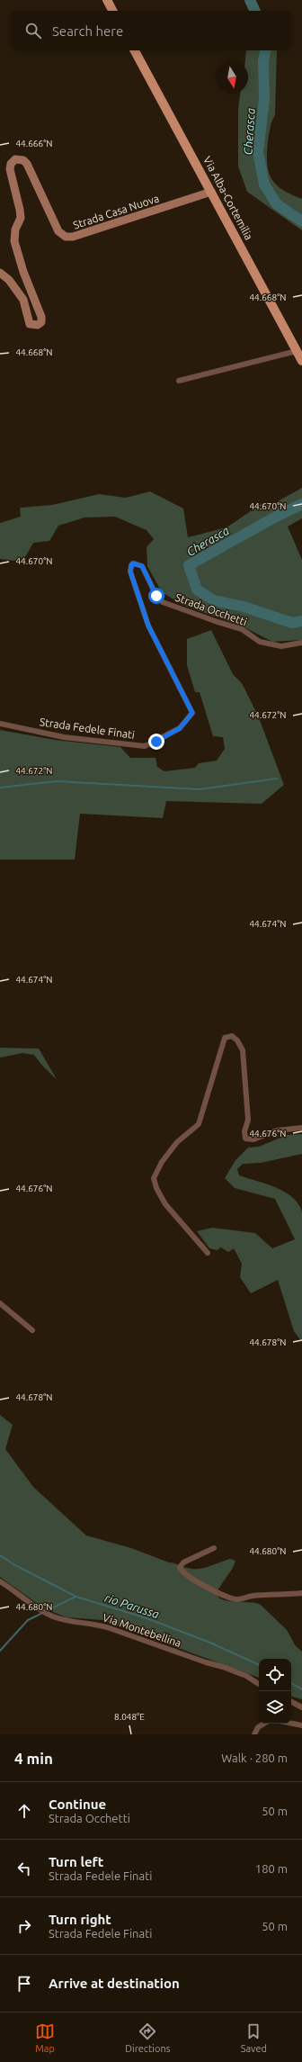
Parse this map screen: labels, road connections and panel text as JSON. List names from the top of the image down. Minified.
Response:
{"streets":{"main road":["Via Alba-Cortemilia"],"street":["Strada Casa Nuova","Strada Occhetti","Strada Fedele Finati","Via Montebellina"]},"crossings":[["Via Alba-Cortemilia","Strada Casa Nuova"],["Strada Occhetti","Strada Fedele Finati"]],"water":["Cherasca","rio Parussa"],"north":"bottom","page":{"search":"Search here","heading":["4 min","Walk · 280 m"],"list":[["Continue","Strada Occhetti","50 m"],["Turn left","Strada Fedele Finati","180 m"],["Turn right","Strada Fedele Finati","50 m"],"Arrive at destination"],"nav":["Map","Directions","Saved"]},"coordinates":["44.666°N","44.668°N","44.670°N","44.672°N","44.674°N","44.676°N","44.678°N","44.680°N","8.048°E"]}
